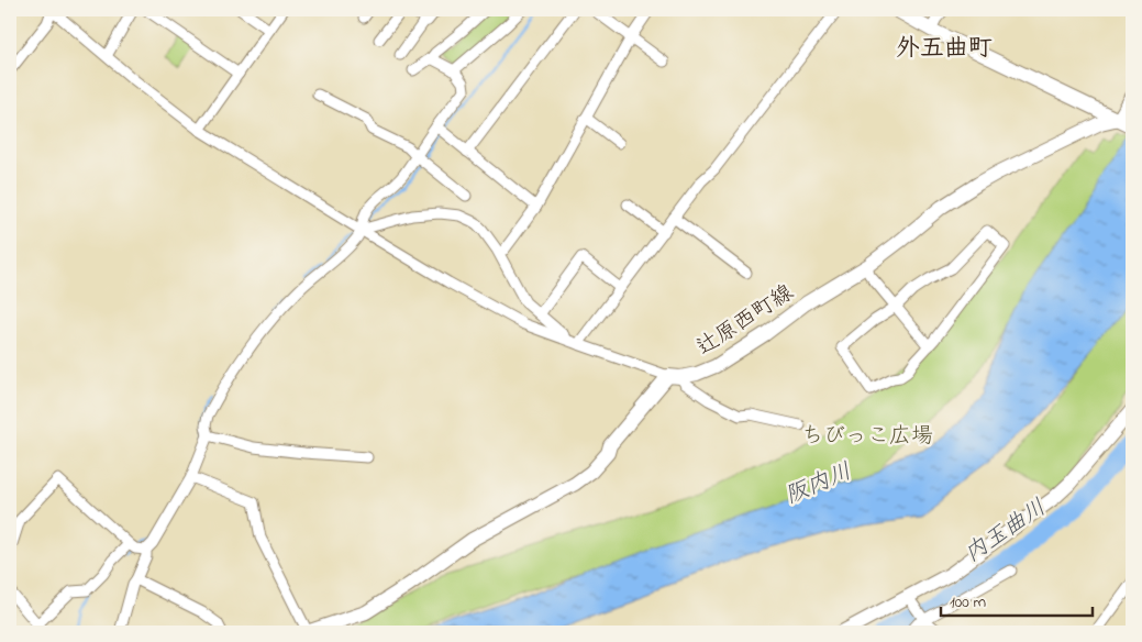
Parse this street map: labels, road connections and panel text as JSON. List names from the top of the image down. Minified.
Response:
{"streets":{"main road":["辻原西町線"]},"districts":["外五曲町"],"water":["阪内川","内玉曲川"],"parks":["ちびっこ広場"],"scale_bar":"100 m"}
